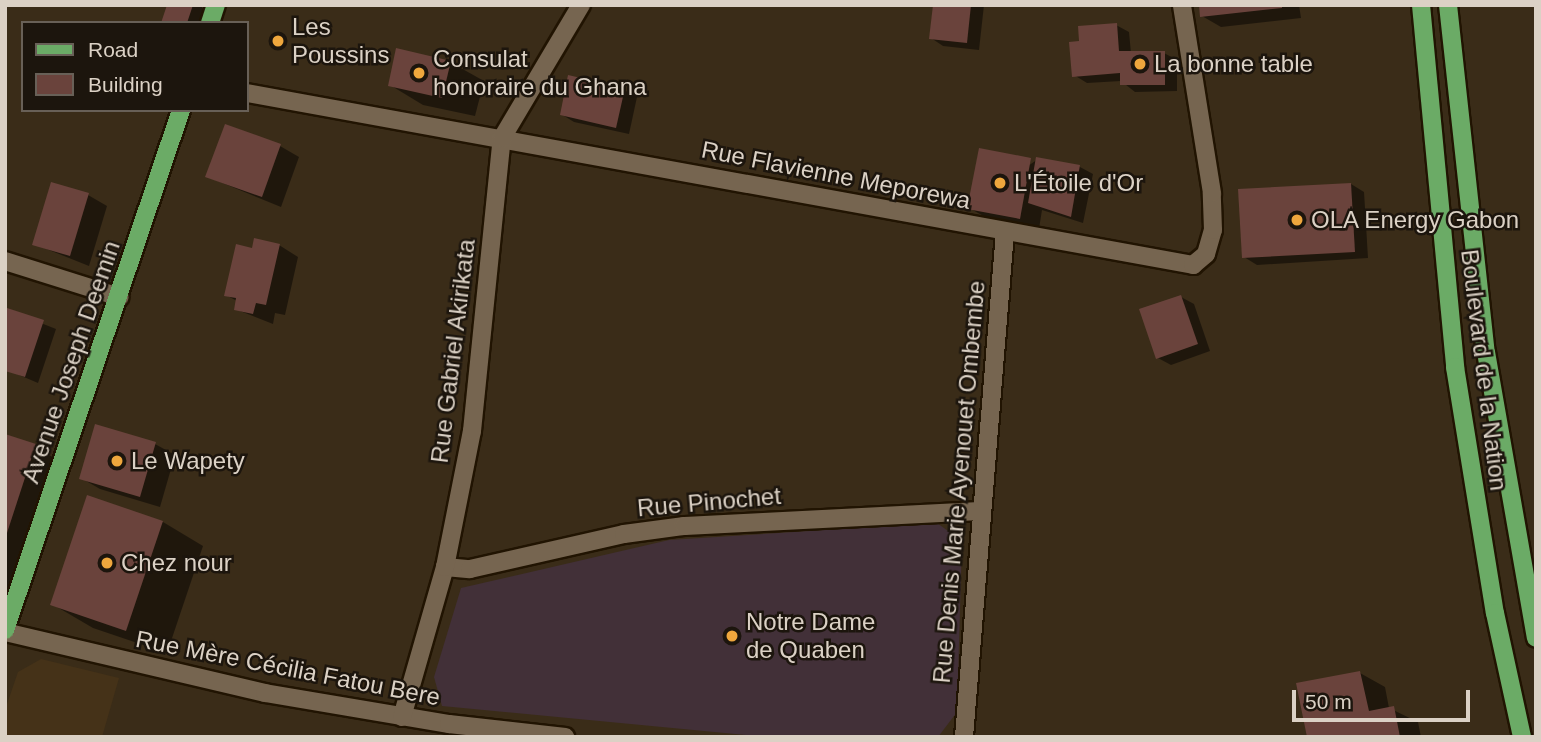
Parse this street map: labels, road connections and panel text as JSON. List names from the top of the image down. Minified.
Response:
{"streets":{"main road":["Avenue Joseph Deemin","Boulevard de la Nation"],"street":["Rue Flavienne Meporewa","Rue Gabriel Akirikata","Rue Denis Marie Ayenouet Ombembe","Rue Pinochet","Rue Mère Cécilia Fatou Bere"]},"crossings":[["Rue Flavienne Meporewa","Rue Gabriel Akirikata"],["Rue Flavienne Meporewa","Rue Denis Marie Ayenouet Ombembe"],["Rue Gabriel Akirikata","Rue Pinochet"],["Rue Gabriel Akirikata","Rue Mère Cécilia Fatou Bere"],["Avenue Joseph Deemin","Rue Mère Cécilia Fatou Bere"],["Rue Denis Marie Ayenouet Ombembe","Rue Pinochet"]],"places":["Les Poussins","La bonne table","Consulat honoraire du Ghana","L'Étoile d'Or","OLA Energy Gabon","Le Wapety","Chez nour","Notre Dame de Quaben"],"legend":["Road","Building"],"scale_bar":"50 m"}
